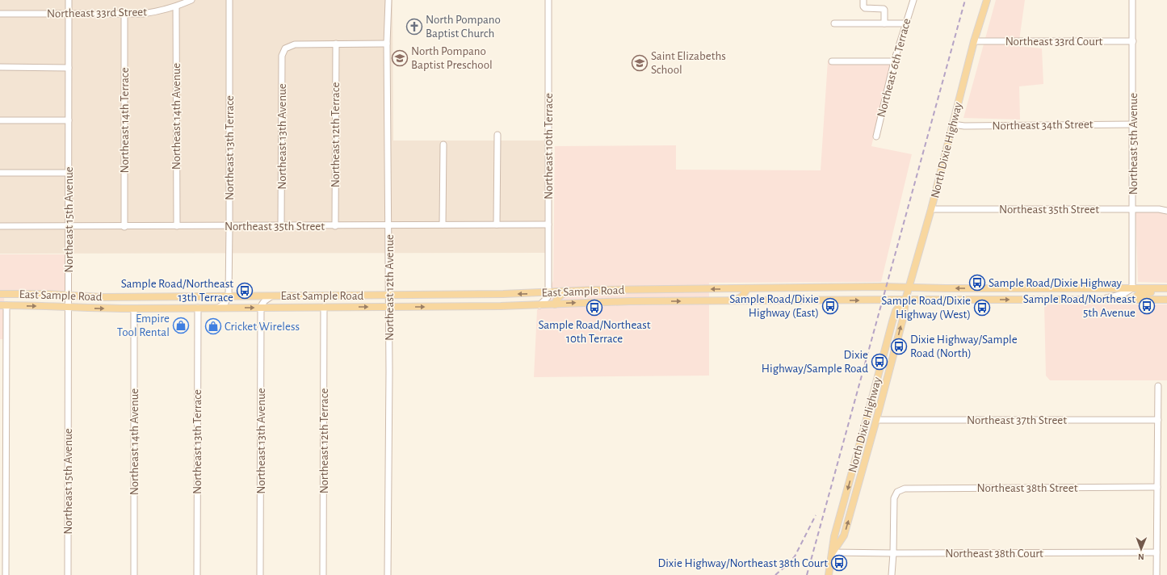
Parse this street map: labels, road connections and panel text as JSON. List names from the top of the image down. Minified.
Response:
{"streets":{"main road":["North Dixie Highway","East Sample Road"],"street":["Northeast 33rd Street","Northeast 33rd Court","Northeast 6th Terrace","Northeast 14th Avenue","Northeast 14th Terrace","Northeast 34th Street","Northeast 12th Terrace","Northeast 13th Avenue","Northeast 5th Avenue","Northeast 10th Terrace","Northeast 13th Terrace","Northeast 35th Street","Northeast 15th Avenue","Northeast 12th Avenue","Northeast 37th Street","Northeast 38th Street","Northeast 38th Court"]},"crossings":[["Northeast 33rd Street","Northeast 14th Avenue"],["Northeast 33rd Street","Northeast 14th Terrace"],["Northeast 33rd Street","Northeast 15th Avenue"],["Northeast 33rd Court","Northeast 5th Avenue"],["Northeast 33rd Court","North Dixie Highway"],["Northeast 14th Avenue","Northeast 35th Street"],["Northeast 14th Avenue","East Sample Road"],["Northeast 14th Terrace","Northeast 35th Street"],["Northeast 34th Street","Northeast 5th Avenue"],["Northeast 34th Street","North Dixie Highway"],["Northeast 12th Terrace","Northeast 13th Avenue"],["Northeast 12th Terrace","Northeast 35th Street"],["Northeast 12th Terrace","East Sample Road"],["Northeast 13th Avenue","Northeast 35th Street"],["Northeast 13th Avenue","East Sample Road"],["Northeast 5th Avenue","Northeast 35th Street"],["Northeast 5th Avenue","East Sample Road"],["Northeast 10th Terrace","Northeast 35th Street"],["Northeast 10th Terrace","East Sample Road"],["Northeast 13th Terrace","Northeast 35th Street"],["Northeast 13th Terrace","East Sample Road"],["North Dixie Highway","Northeast 35th Street"],["North Dixie Highway","East Sample Road"],["North Dixie Highway","Northeast 37th Street"],["North Dixie Highway","Northeast 38th Court"],["Northeast 35th Street","Northeast 15th Avenue"],["Northeast 35th Street","Northeast 12th Avenue"],["Northeast 15th Avenue","East Sample Road"],["Northeast 12th Avenue","East Sample Road"],["Northeast 38th Street","Northeast 38th Court"]],"places":{"church":["North Pompano Baptist Church"],"school or university":["North Pompano Baptist Preschool","Saint Elizabeths School"],"bus stop":["Sample Road/Dixie Highway","Sample Road/Northeast 13th Terrace","Sample Road/Dixie Highway (East)","Sample Road/Northeast 5th Avenue","Sample Road/Northeast 10th Terrace","Sample Road/Dixie Highway (West)","Dixie Highway/Sample Road (North)","Dixie Highway/Sample Road","Dixie Highway/Northeast 38th Court"],"shop":["Empire Tool Rental","Cricket Wireless"]},"north":"bottom"}
